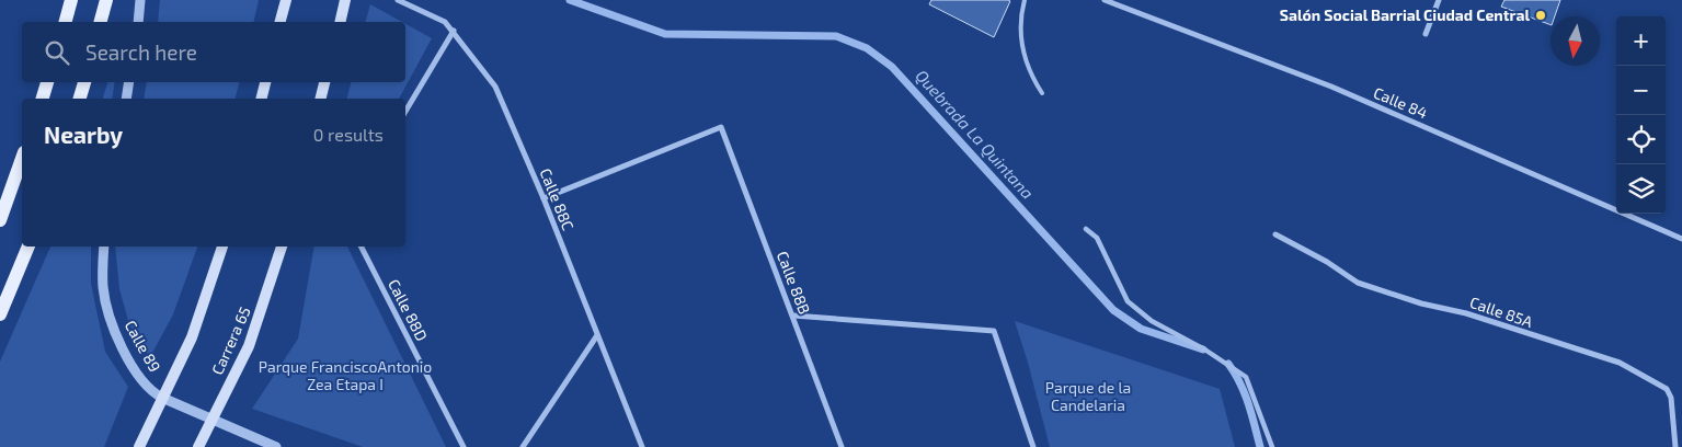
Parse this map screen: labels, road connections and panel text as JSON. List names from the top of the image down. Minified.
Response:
{"streets":{"main road":["Carrera 65"],"street":["Calle 84","Calle 88C","Calle 88B","Calle 88D","Calle 85A","Calle 89"]},"crossings":[["Calle 88C","Calle 88B"],["Carrera 65","Calle 89"]],"water":["Quebrada La Quintana"],"parks":["Parque FranciscoAntonio Zea Etapa I","Parque de la Candelaria"],"places":["Salón Social Barrial Ciudad Central"],"north":"bottom","page":{"map_buttons":["+","−"],"search":"Search here","heading":["Nearby","0 results"]}}
